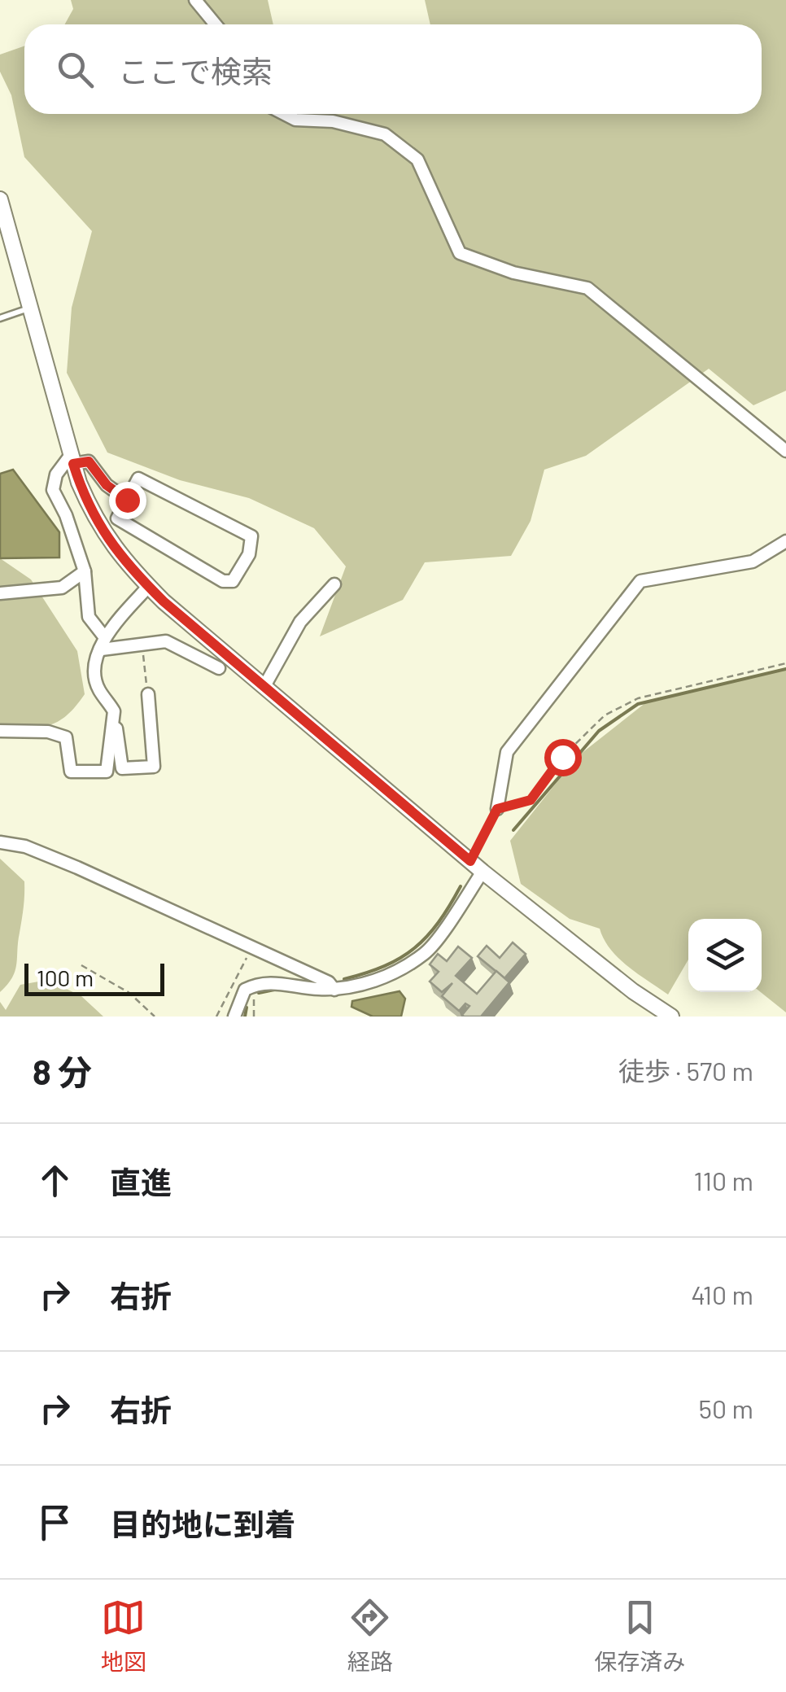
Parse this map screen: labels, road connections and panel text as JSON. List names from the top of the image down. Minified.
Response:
{"scale_bar":"100 m","page":{"search":"ここで検索","scale":"100 m","heading":["8 分","徒歩 · 570 m"],"list":[["直進","110 m"],["右折","410 m"],["右折","50 m"],"目的地に到着"],"nav":["地図","経路","保存済み"]}}
